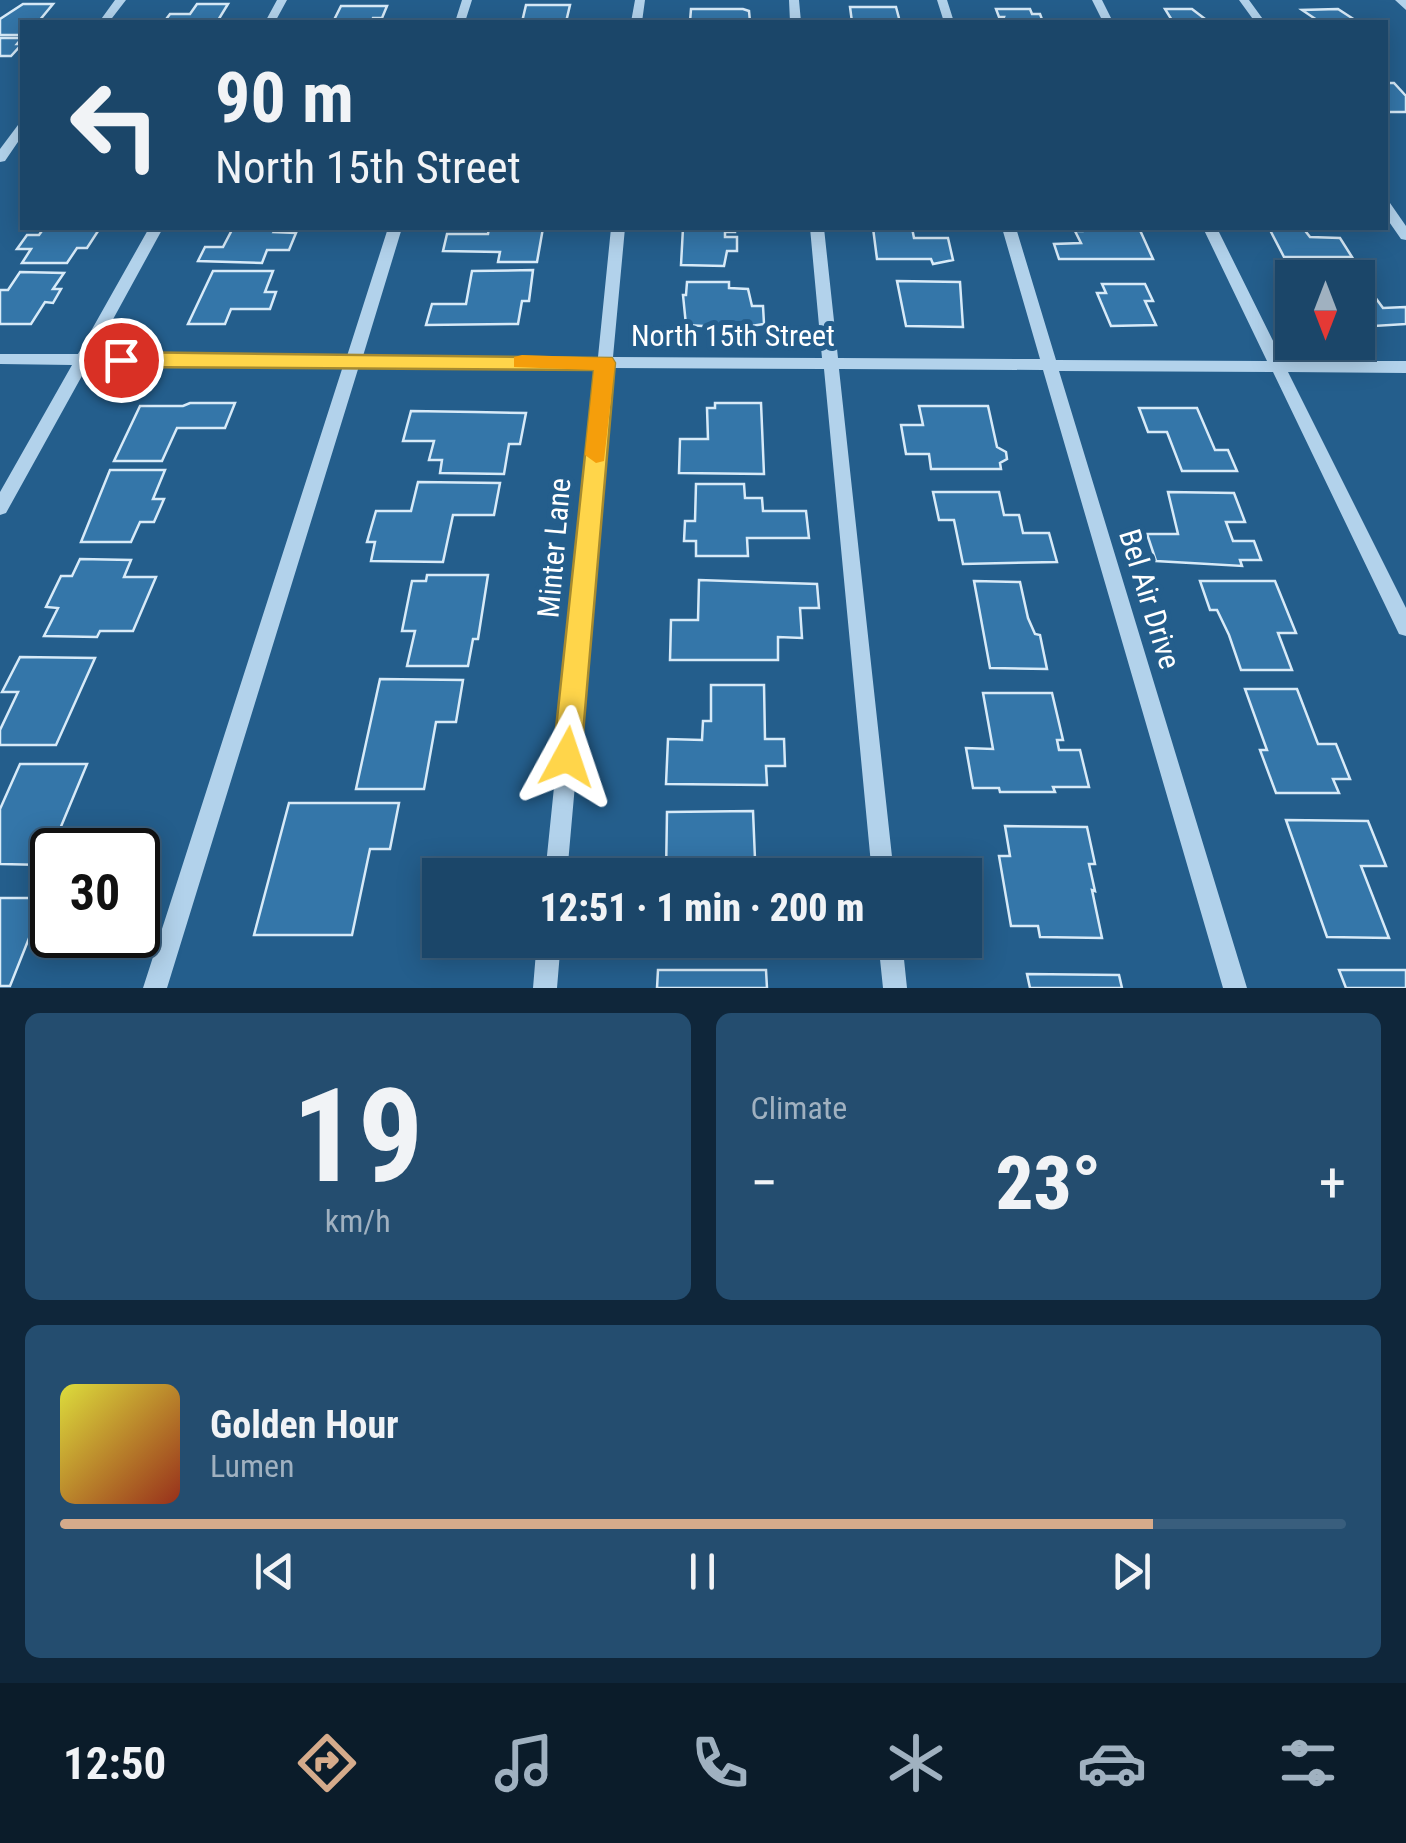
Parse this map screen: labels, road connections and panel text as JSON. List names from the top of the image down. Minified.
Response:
{"streets":{"street":["North 15th Street","Minter Lane","Bel Air Drive"]},"crossings":[["North 15th Street","Minter Lane"],["North 15th Street","Bel Air Drive"]],"north":"bottom","page":{"turn":["90 m","North 15th Street"],"limit":"30","trip":"12:51 · 1 min · 200 m","tile":[["19","km/h"],"Climate"],"heat":["−","23°","+"],"song":["Golden Hour","Lumen"],"tabs":"12:50"}}
